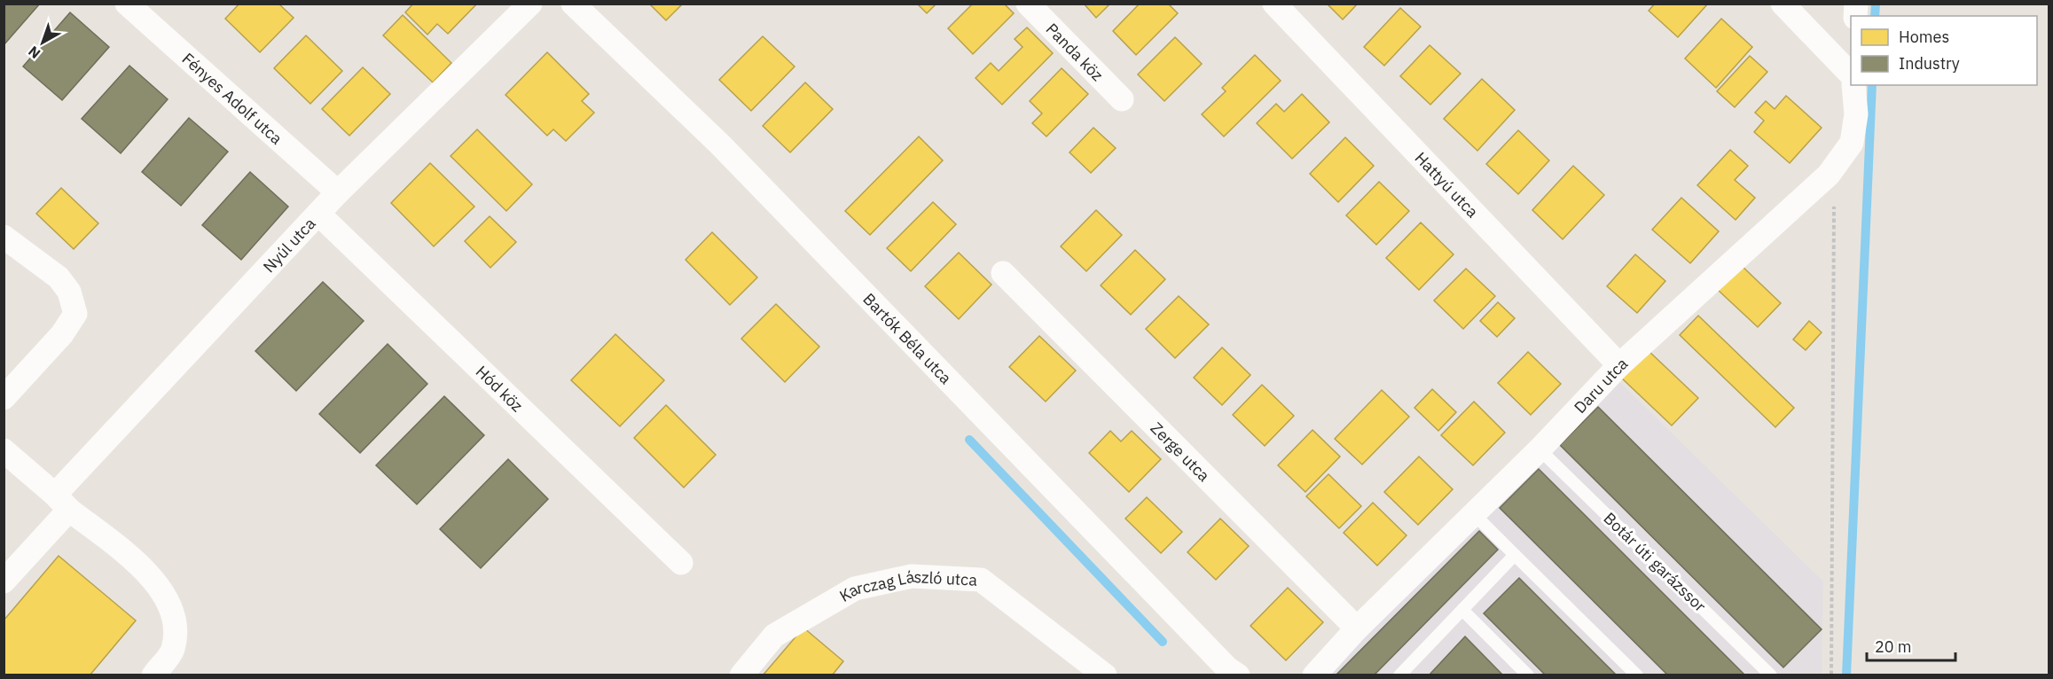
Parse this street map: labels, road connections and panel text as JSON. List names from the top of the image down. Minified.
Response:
{"streets":{"street":["Panda köz","Fényes Adolf utca","Hattyú utca","Nyúl utca","Bartók Béla utca","Daru utca","Hód köz","Zerge utca","Karczag László utca"],"lane":["Botár úti garázssor"]},"crossings":[["Fényes Adolf utca","Nyúl utca"],["Hattyú utca","Daru utca"],["Nyúl utca","Hód köz"],["Daru utca","Zerge utca"],["Daru utca","Botár úti garázssor"]],"legend":["Homes","Industry"],"scale_bar":"20 m","north":"bottom left"}
